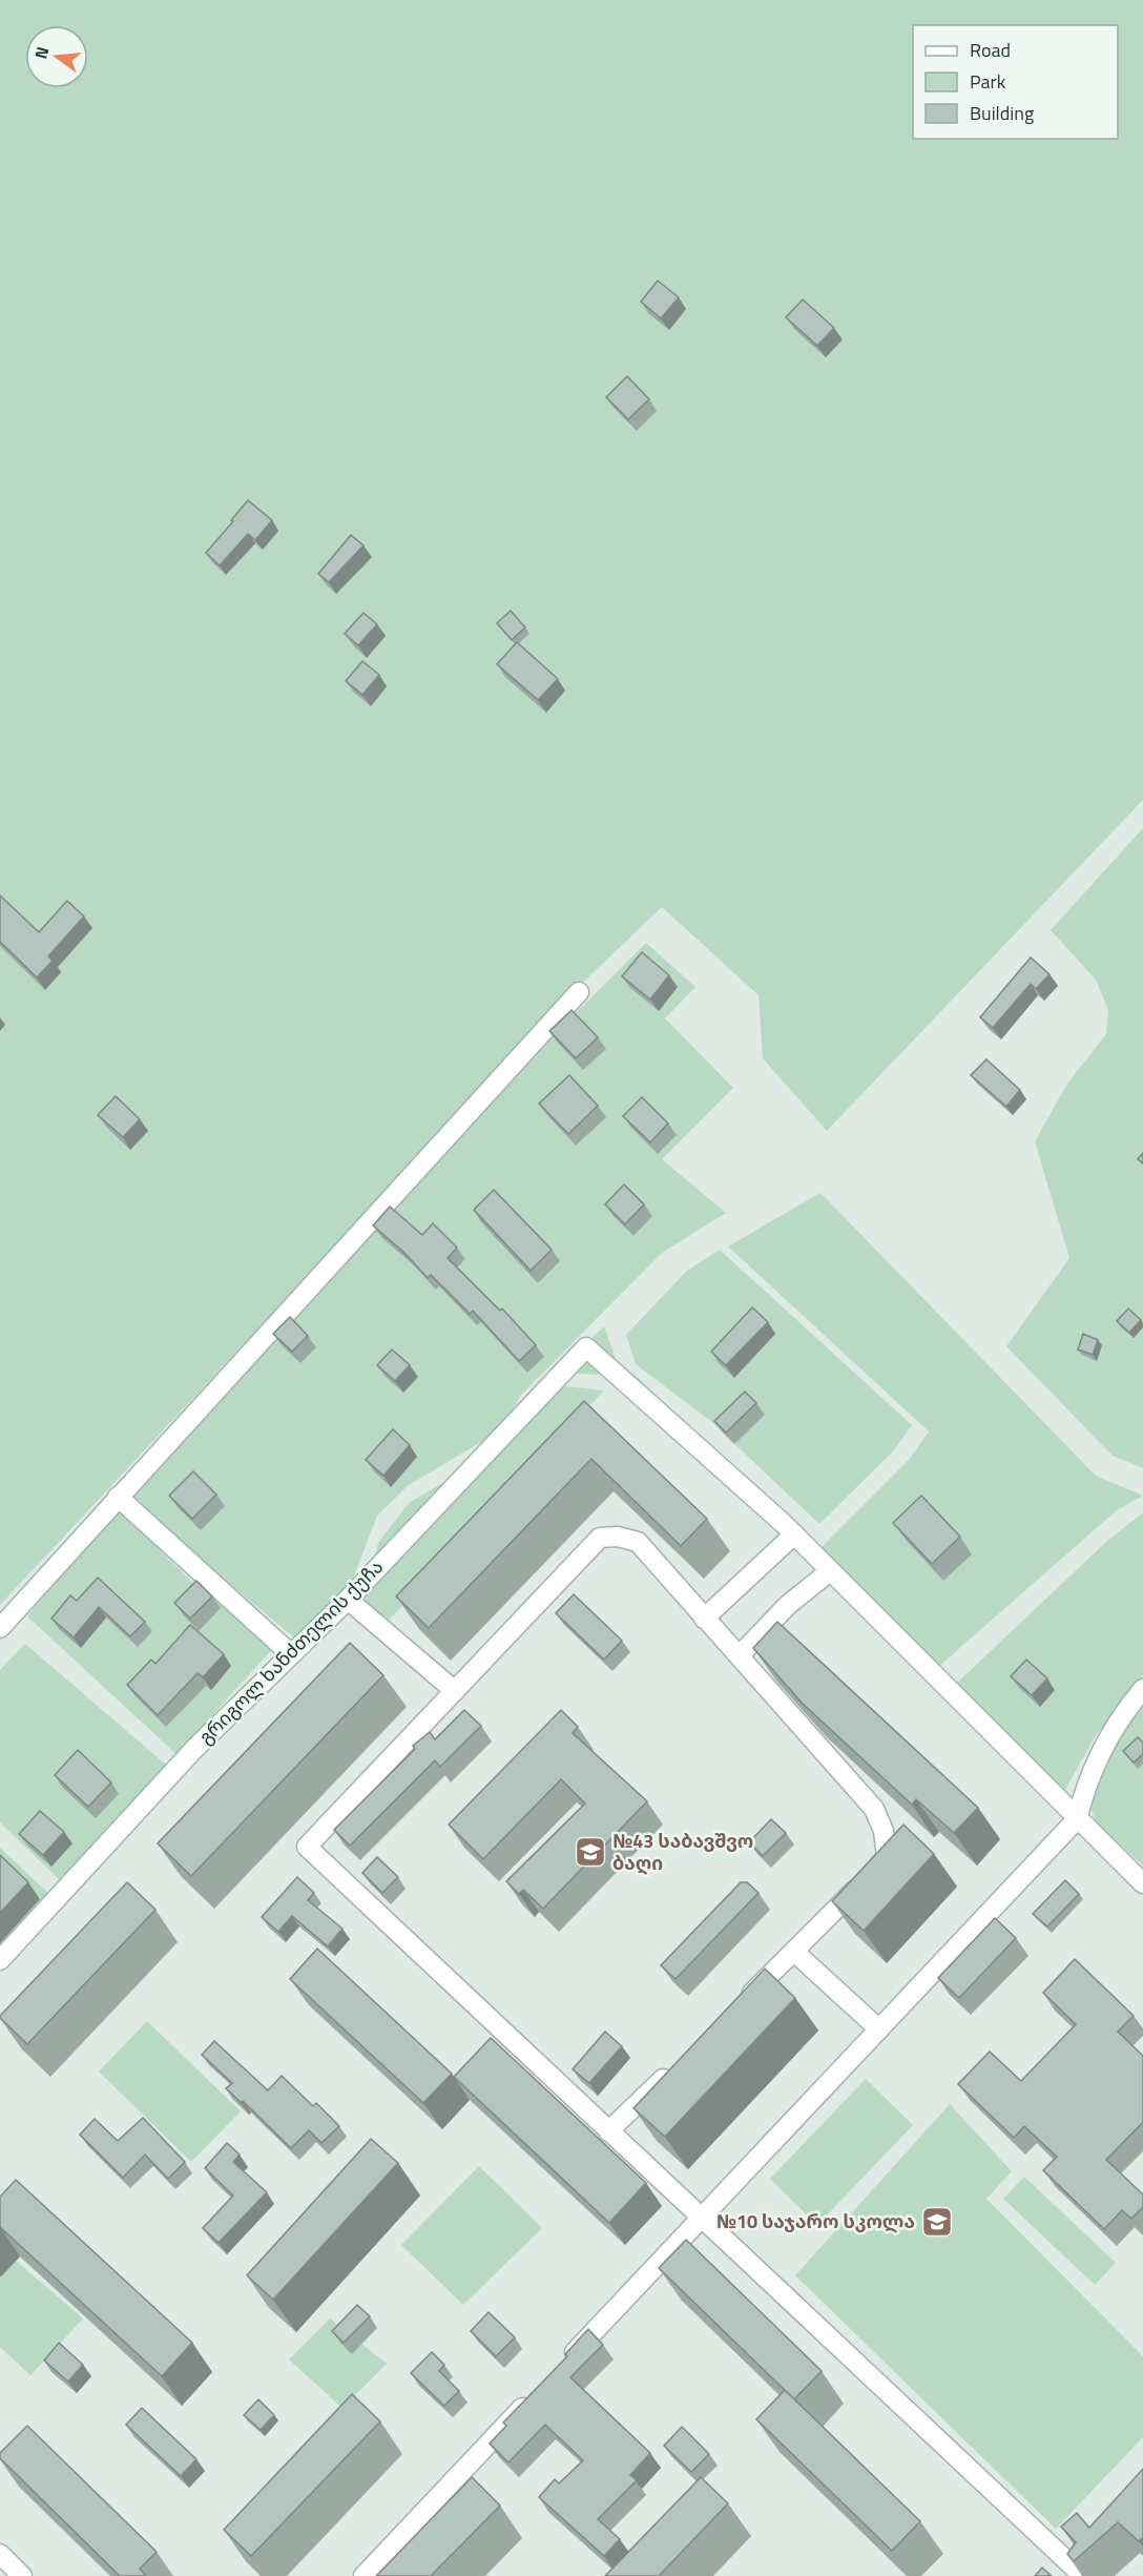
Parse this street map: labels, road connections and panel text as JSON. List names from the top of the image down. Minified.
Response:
{"streets":{"street":["გრიგოლ ხანძთელის ქუჩა"]},"places":{"school or university":["№43 საბავშვო ბაღი","№10 საჯარო სკოლა"]},"legend":["Road","Park","Building"],"north":"left"}
